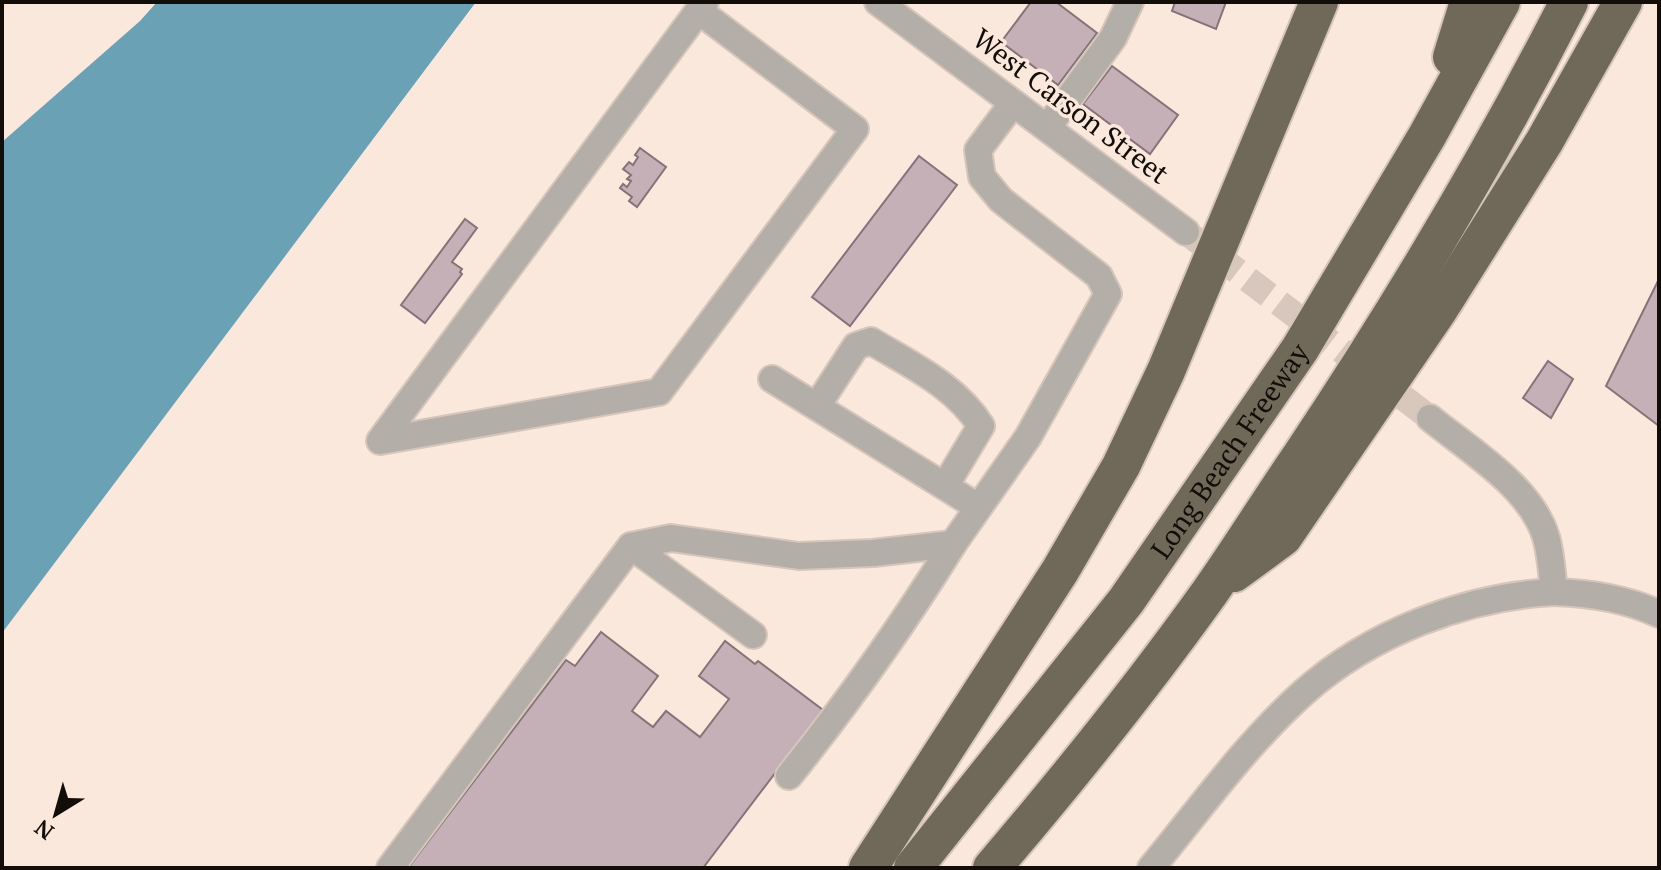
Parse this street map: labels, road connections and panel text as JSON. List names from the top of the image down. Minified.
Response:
{"streets":{"highway":["Long Beach Freeway"],"street":["West Carson Street"]},"north":"bottom left"}
